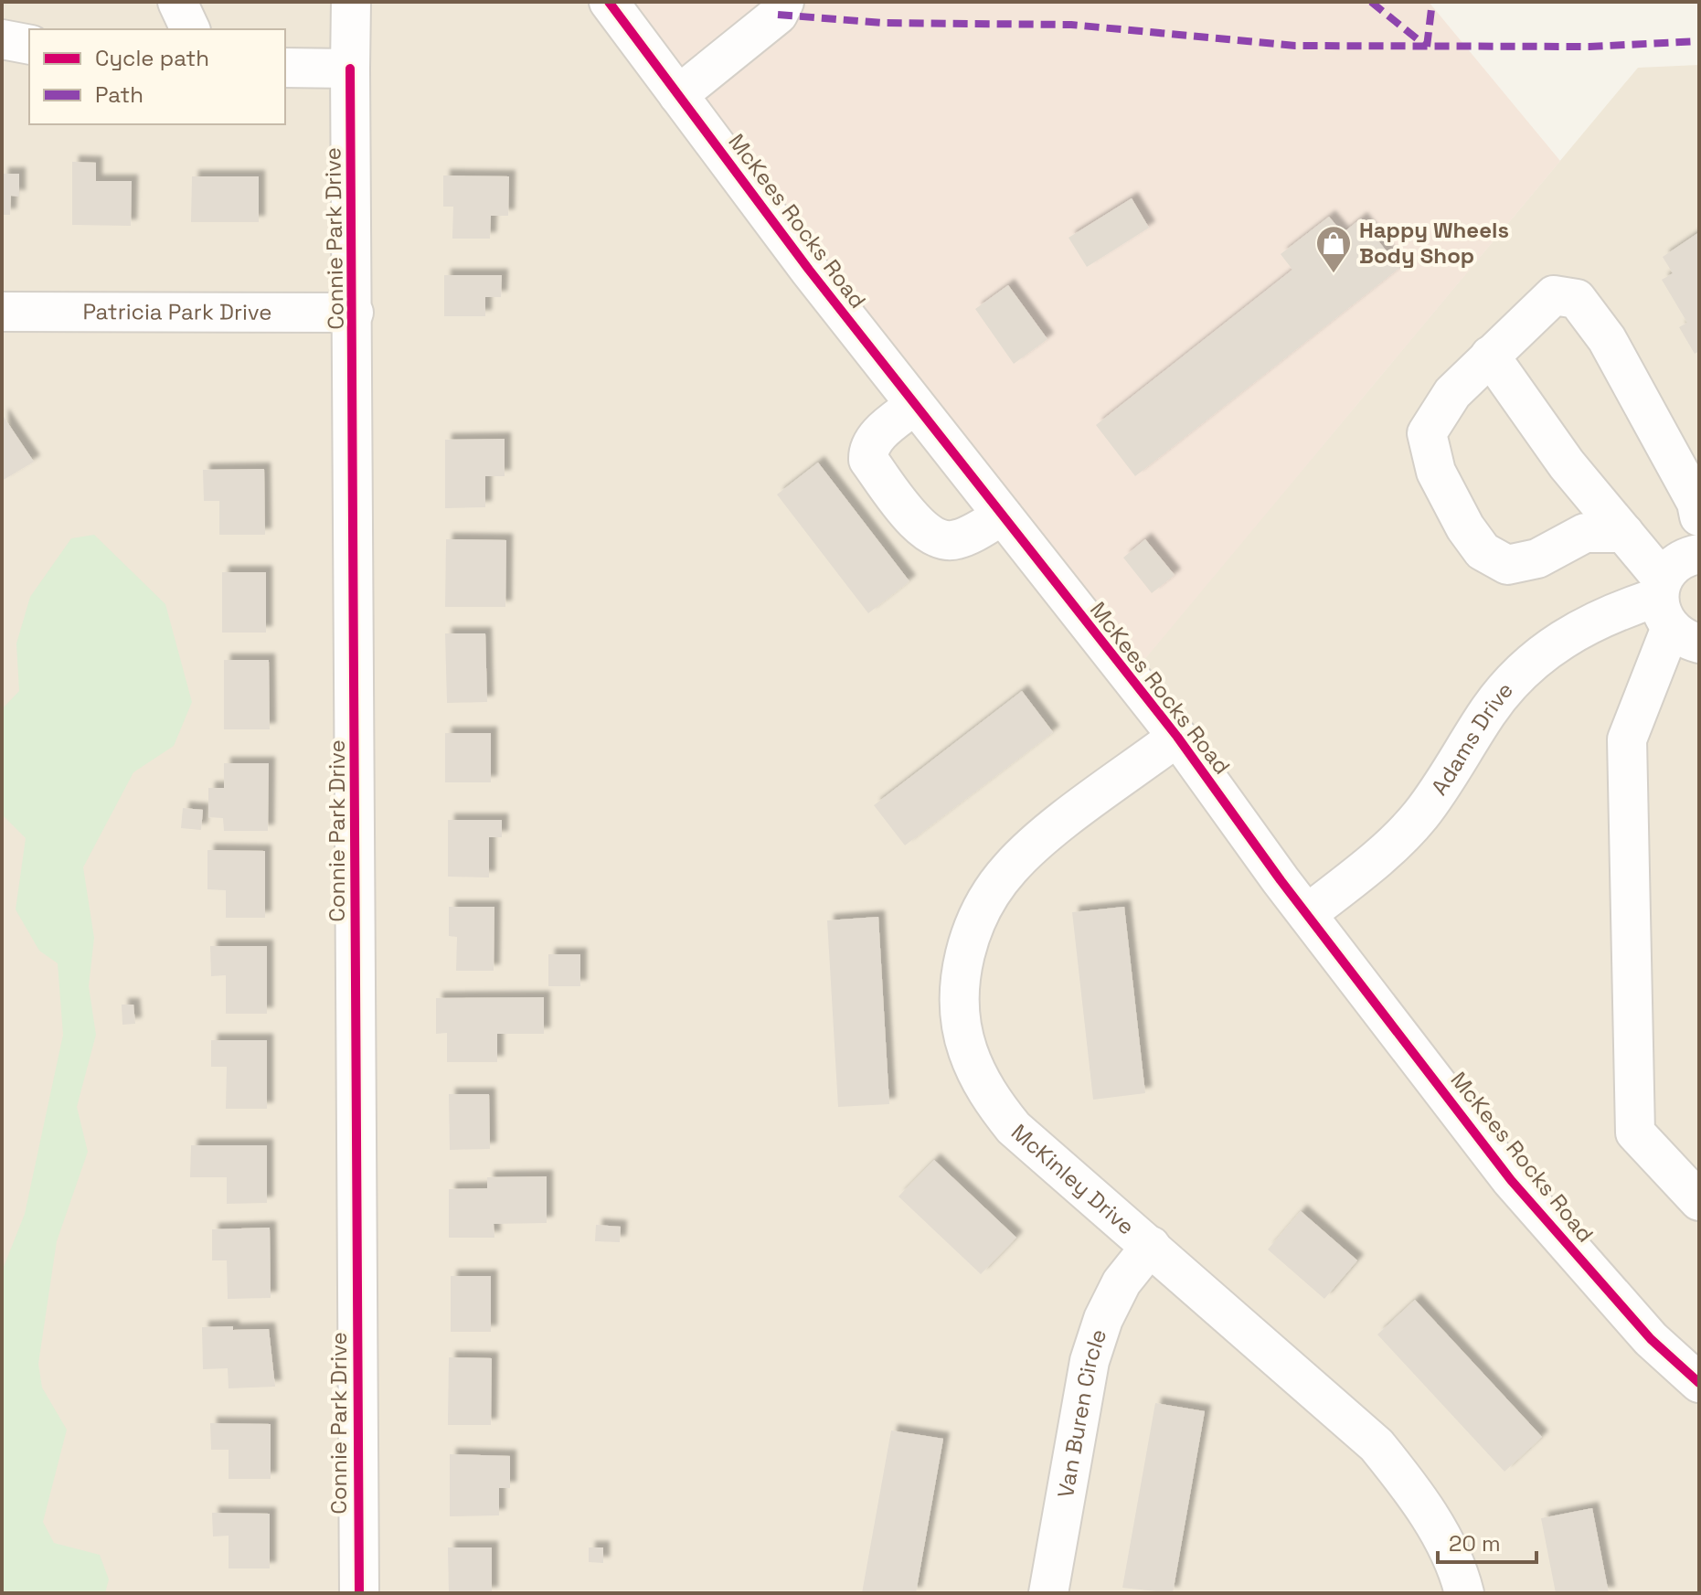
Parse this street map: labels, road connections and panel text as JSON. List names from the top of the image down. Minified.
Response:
{"streets":{"street":["McKees Rocks Road","Connie Park Drive","Patricia Park Drive","Adams Drive","McKinley Drive","Van Buren Circle"]},"crossings":[["McKees Rocks Road","Adams Drive"],["McKees Rocks Road","McKinley Drive"],["Connie Park Drive","Patricia Park Drive"],["McKinley Drive","Van Buren Circle"]],"places":{"shop":["Happy Wheels Body Shop"]},"legend":["Cycle path","Path"],"scale_bar":"20 m"}
